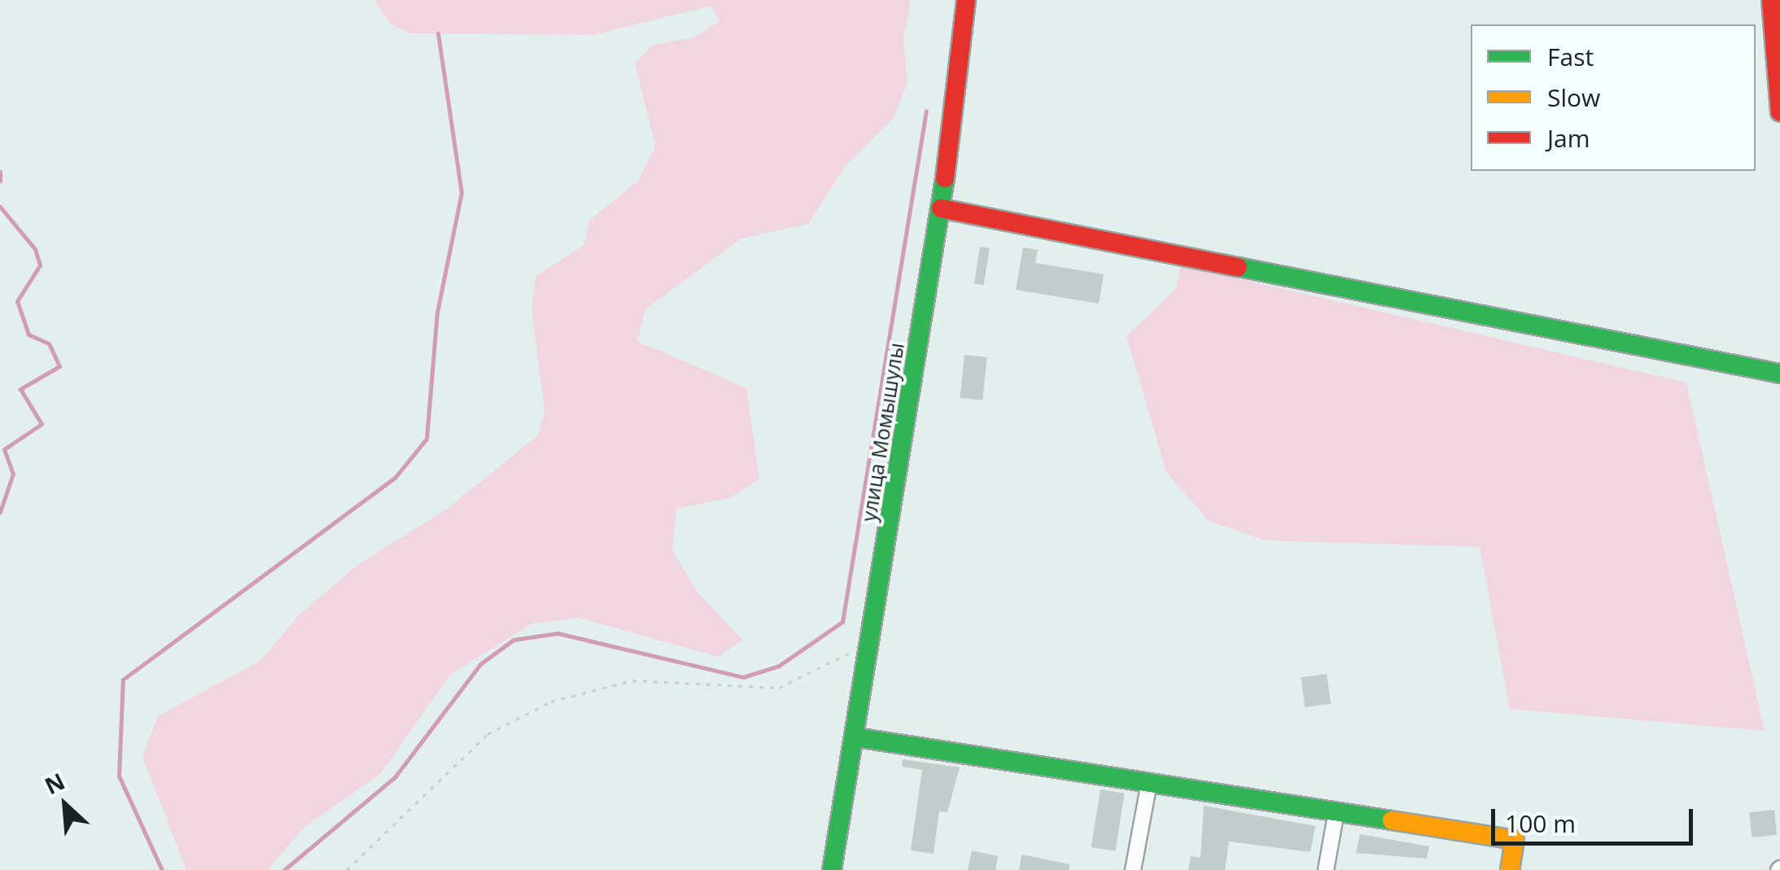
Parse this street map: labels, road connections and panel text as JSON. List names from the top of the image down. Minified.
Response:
{"streets":{"street":["улица Момышулы"]},"legend":["Fast","Slow","Jam"],"scale_bar":"100 m","north":"top left"}
